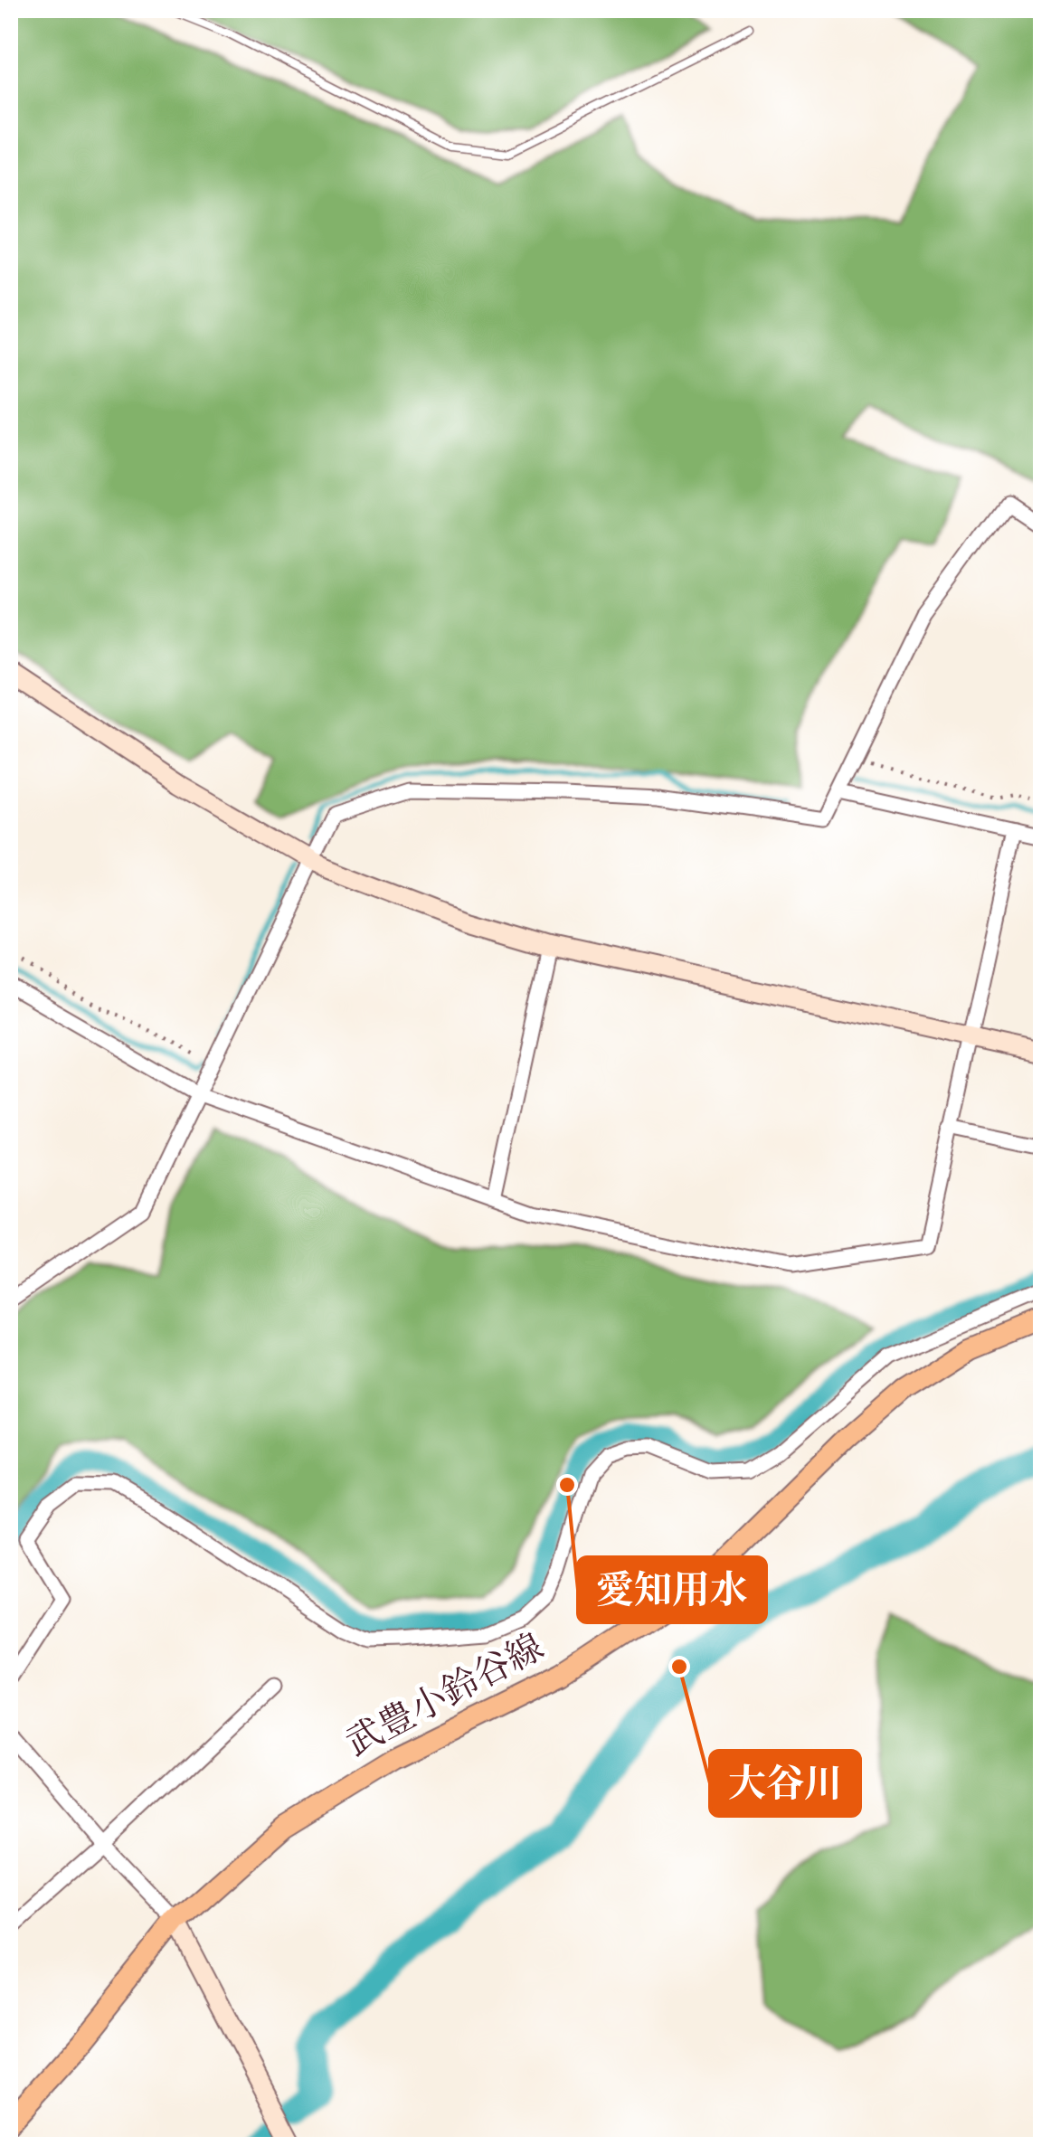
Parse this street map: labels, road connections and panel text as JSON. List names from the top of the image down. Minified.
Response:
{"streets":{"main road":["武豊小鈴谷線"]},"places":["愛知用水","大谷川"]}
